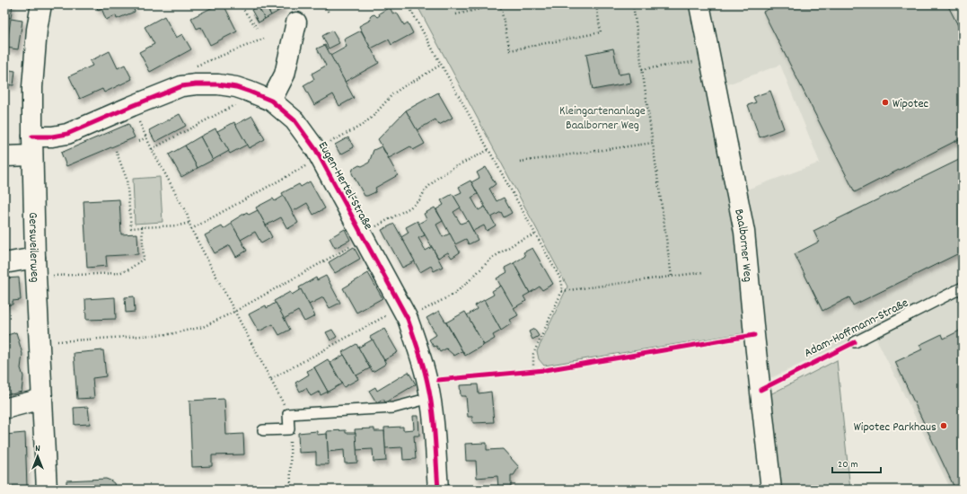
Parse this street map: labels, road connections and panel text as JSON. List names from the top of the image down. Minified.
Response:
{"streets":{"street":["Eugen-Hertel-Straße","Baalborner Weg","Gersweilerweg"],"lane":["Adam-Hoffmann-Straße"]},"crossings":[["Eugen-Hertel-Straße","Gersweilerweg"],["Baalborner Weg","Adam-Hoffmann-Straße"]],"parks":["Kleingartenanlage Baalborner Weg"],"places":["Wipotec","Wipotec Parkhaus"],"scale_bar":"20 m","north":"top"}
